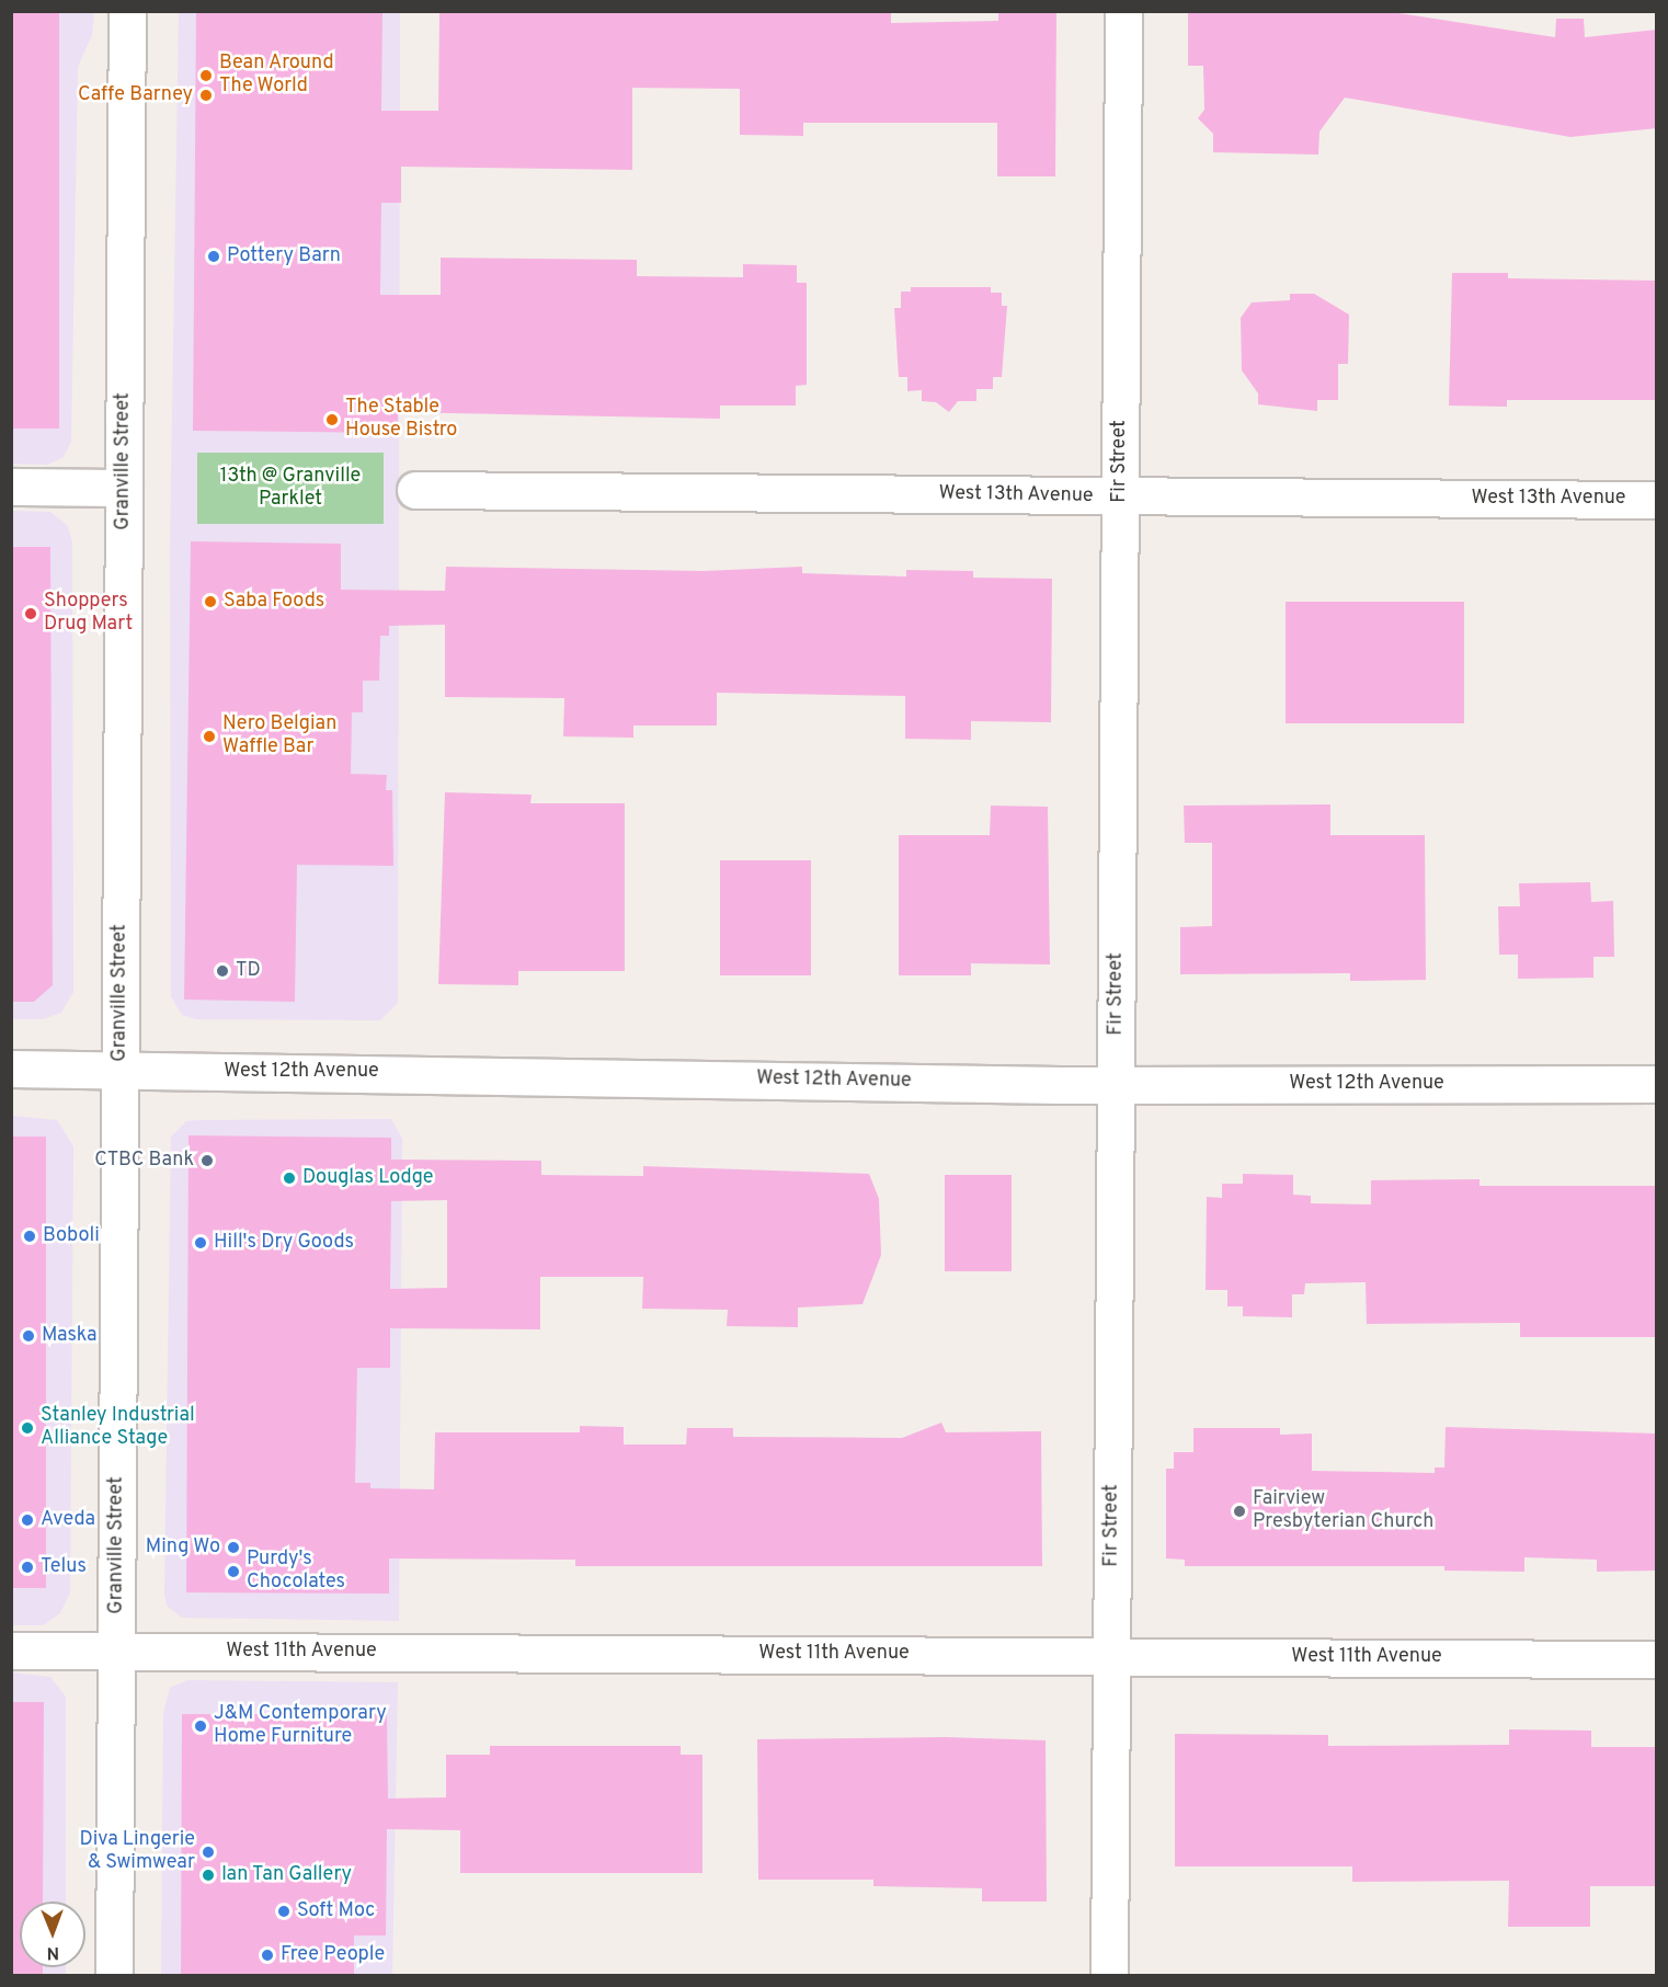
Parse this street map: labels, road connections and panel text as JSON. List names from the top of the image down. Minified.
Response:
{"streets":{"main road":["Granville Street","Fir Street","West 13th Avenue","West 12th Avenue","West 11th Avenue"]},"crossings":[["Granville Street","West 12th Avenue"],["Granville Street","West 11th Avenue"],["Fir Street","West 13th Avenue"],["Fir Street","West 12th Avenue"],["Fir Street","West 11th Avenue"]],"parks":["13th @ Granville Parklet"],"places":["Bean Around The World","Caffe Barney","Pottery Barn","The Stable House Bistro","Saba Foods","Shoppers Drug Mart","Nero Belgian Waffle Bar","TD","CTBC Bank","Douglas Lodge","Boboli","Hill's Dry Goods","Maska","Stanley Industrial Alliance Stage","Fairview Presbyterian Church","Aveda","Ming Wo","Telus","Purdy's Chocolates","J&M Contemporary Home Furniture","Diva Lingerie & Swimwear","Ian Tan Gallery","Soft Moc","Free People"],"north":"bottom"}
